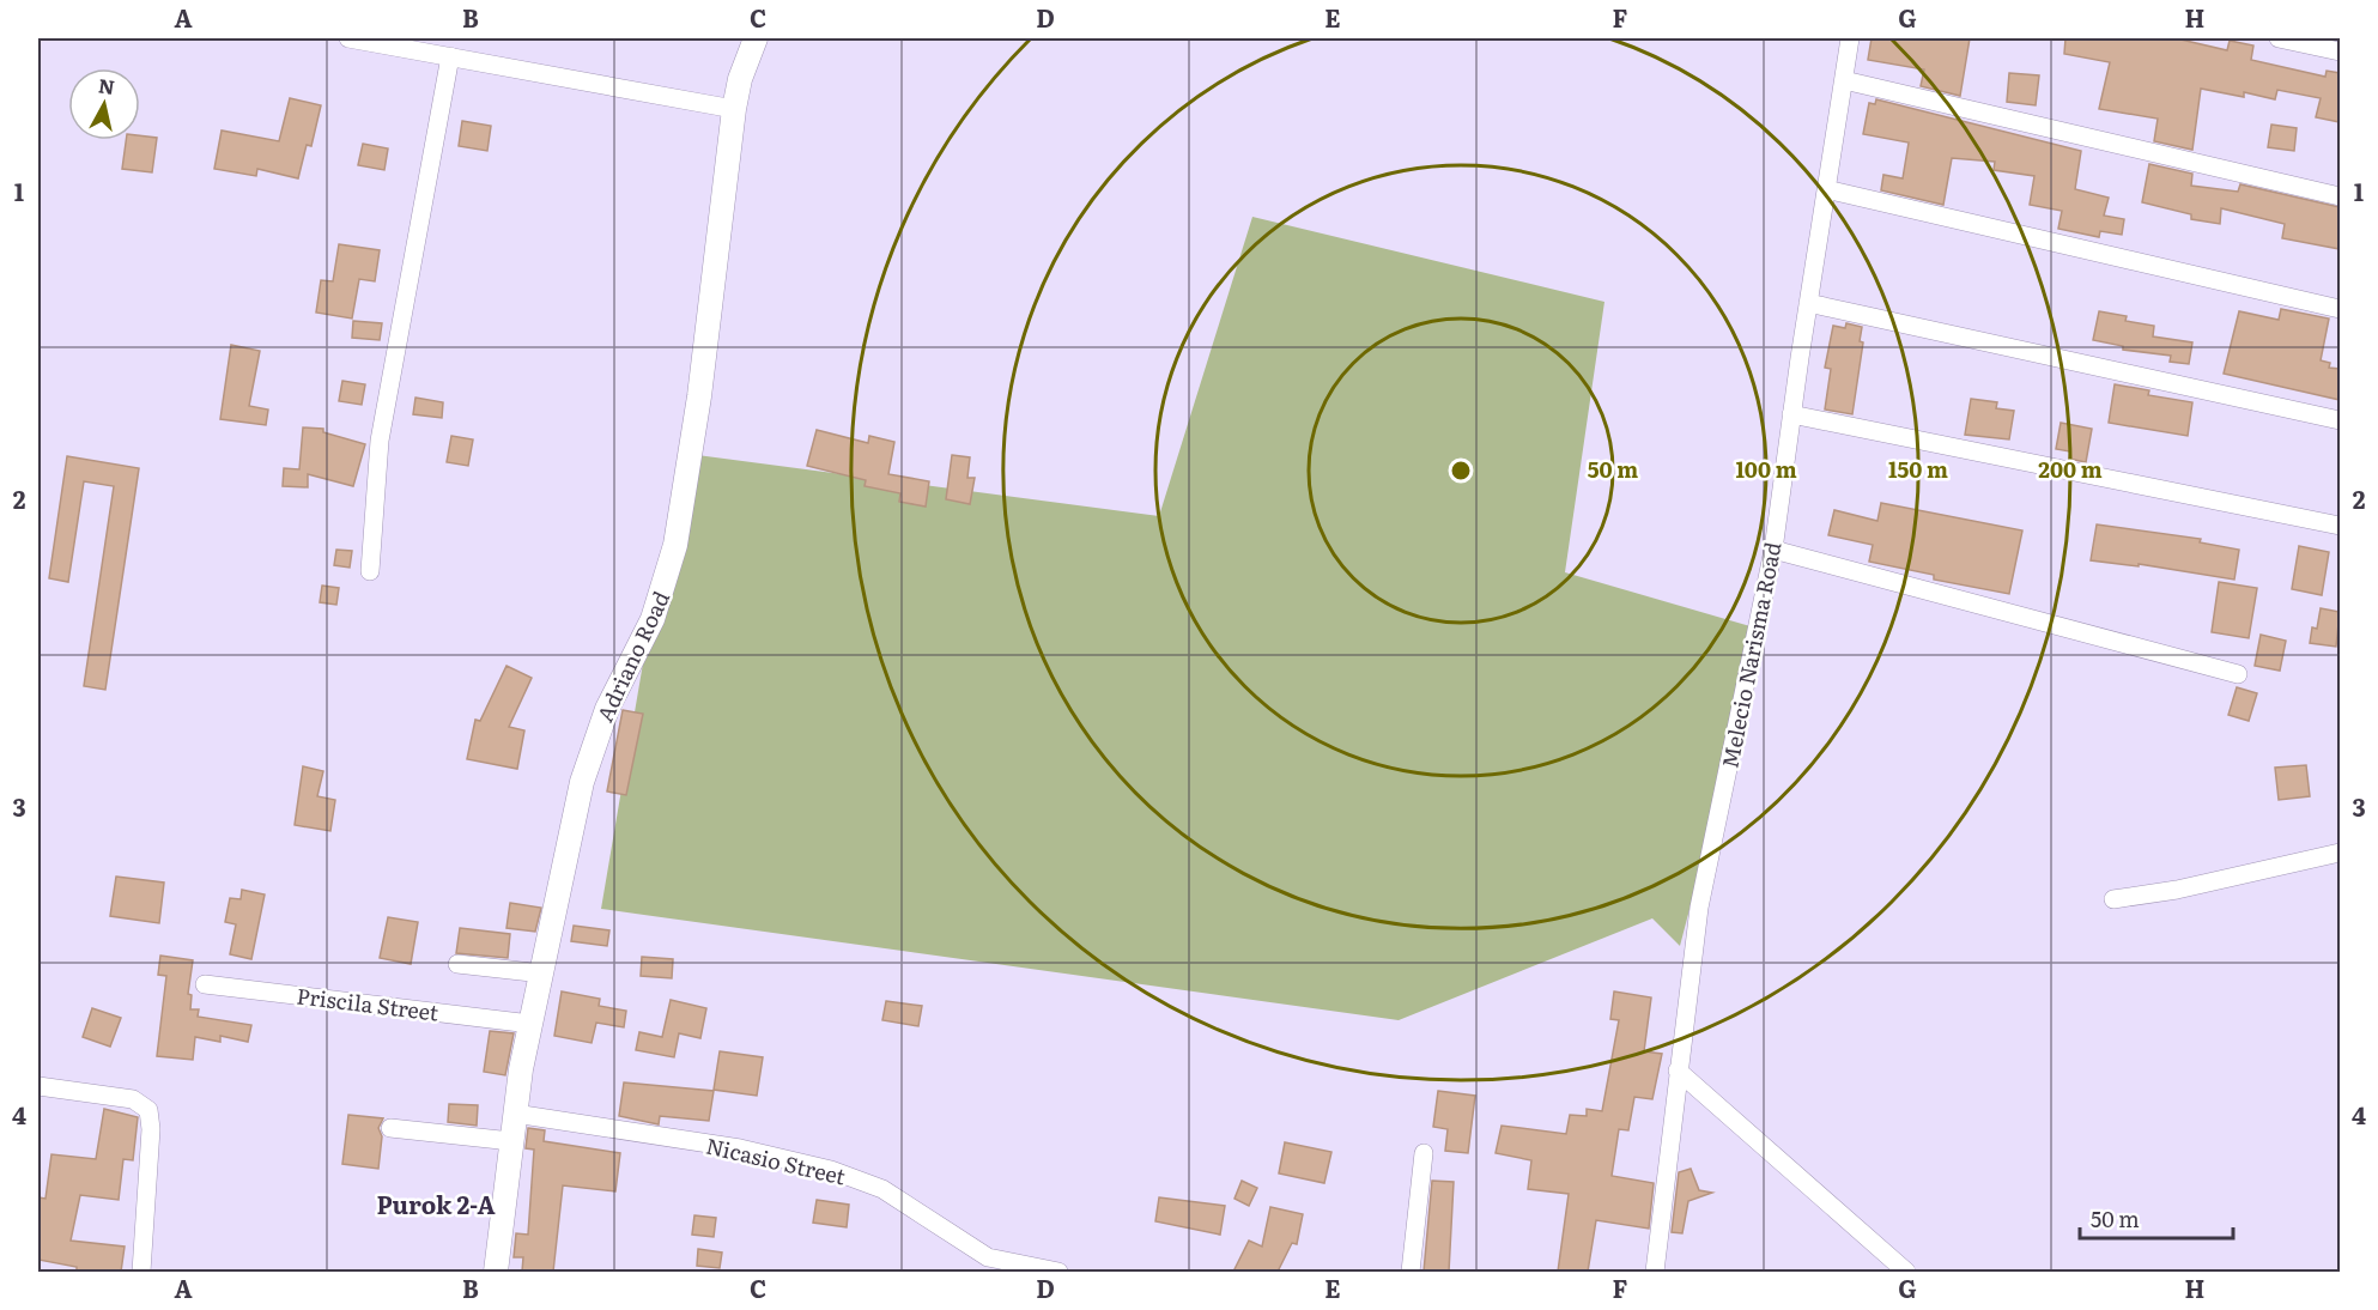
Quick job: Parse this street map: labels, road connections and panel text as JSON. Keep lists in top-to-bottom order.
{
  "streets": {
    "street": [
      "Melecio Narisma Road",
      "Adriano Road",
      "Priscila Street",
      "Nicasio Street"
    ]
  },
  "crossings": [
    ["Adriano Road", "Priscila Street"],
    ["Adriano Road", "Nicasio Street"]
  ],
  "districts": ["Purok 2-A"],
  "scale_bar": "50 m",
  "north": "top",
  "grid": {
    "columns": [
      "A",
      "B",
      "C",
      "D",
      "E",
      "F",
      "G",
      "H"
    ],
    "rows": [
      "1",
      "2",
      "3",
      "4"
    ]
  },
  "rings": [
    "50 m",
    "100 m",
    "150 m",
    "200 m"
  ]
}
